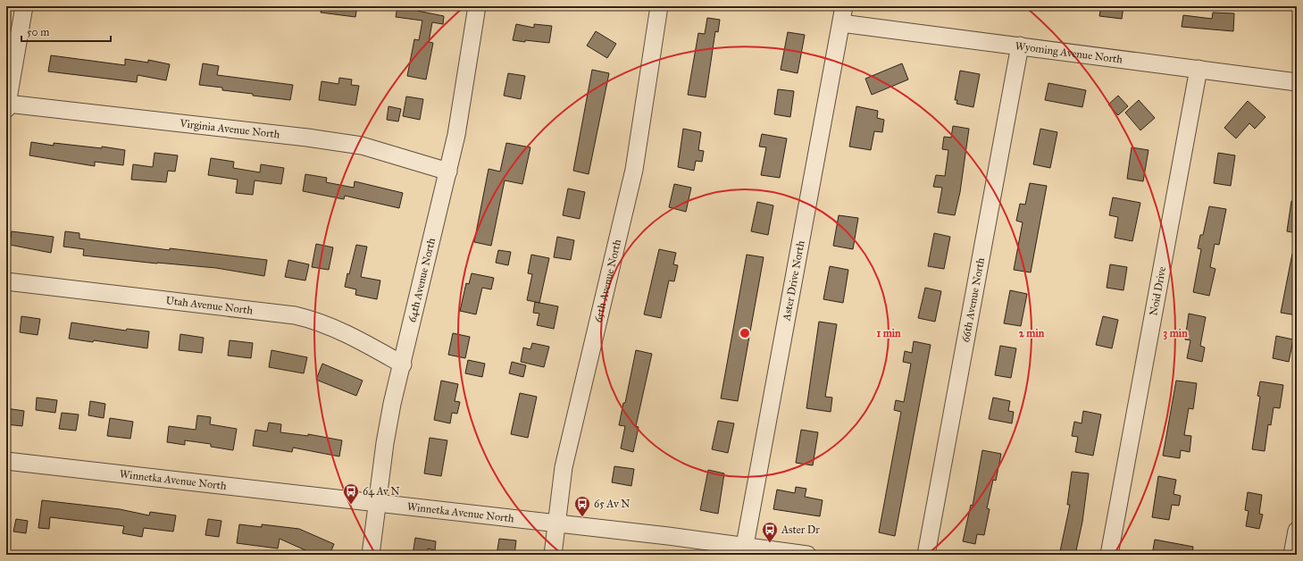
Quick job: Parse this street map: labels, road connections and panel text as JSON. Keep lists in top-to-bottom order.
{
  "streets": {
    "street": [
      "Wyoming Avenue North",
      "Virginia Avenue North",
      "64th Avenue North",
      "Aster Drive North",
      "65th Avenue North",
      "Noid Drive",
      "66th Avenue North",
      "Utah Avenue North",
      "Winnetka Avenue North"
    ]
  },
  "crossings": [
    ["Wyoming Avenue North", "Aster Drive North"],
    ["Wyoming Avenue North", "Noid Drive"],
    ["Wyoming Avenue North", "66th Avenue North"],
    ["Virginia Avenue North", "64th Avenue North"],
    ["64th Avenue North", "Utah Avenue North"],
    ["64th Avenue North", "Winnetka Avenue North"],
    ["Aster Drive North", "Winnetka Avenue North"],
    ["65th Avenue North", "Winnetka Avenue North"]
  ],
  "places": {
    "bus stop": ["64 Av N", "65 Av N", "Aster Dr"]
  },
  "scale_bar": "50 m",
  "rings": ["1 min", "2 min", "3 min"]
}
